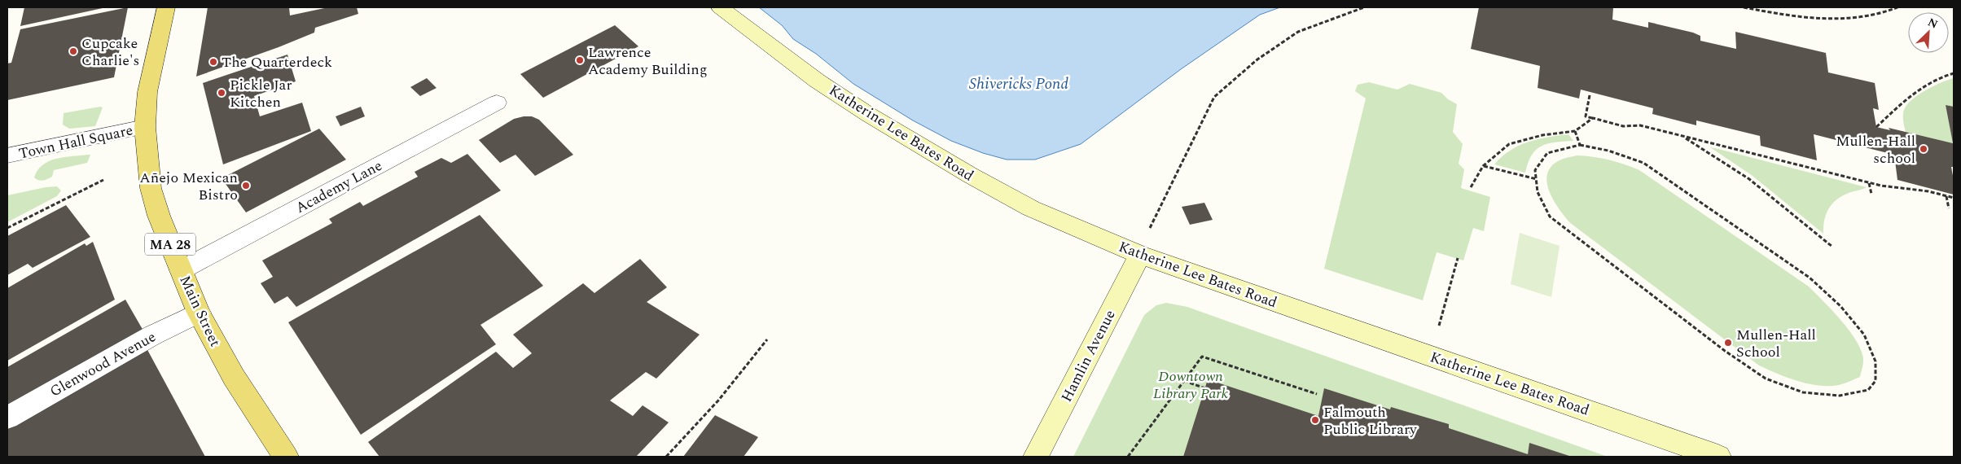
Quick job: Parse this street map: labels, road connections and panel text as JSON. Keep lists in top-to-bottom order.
{
  "streets": {
    "main road": ["MA 28", "Main Street"],
    "street": [
      "Katherine Lee Bates Road",
      "Town Hall Square",
      "Academy Lane",
      "Hamlin Avenue",
      "Glenwood Avenue"
    ]
  },
  "crossings": [
    ["Katherine Lee Bates Road", "Hamlin Avenue"],
    ["Town Hall Square", "Main Street"],
    ["Academy Lane", "Main Street"],
    ["Main Street", "Glenwood Avenue"]
  ],
  "water": ["Shivericks Pond"],
  "parks": ["Downtown Library Park"],
  "places": [
    "Cupcake Charlie's",
    "Lawrence Academy Building",
    "The Quarterdeck",
    "Pickle Jar Kitchen",
    "Mullen-Hall school",
    "Añejo Mexican Bistro",
    "Mullen-Hall School",
    "Falmouth Public Library"
  ],
  "north": "top right"
}
